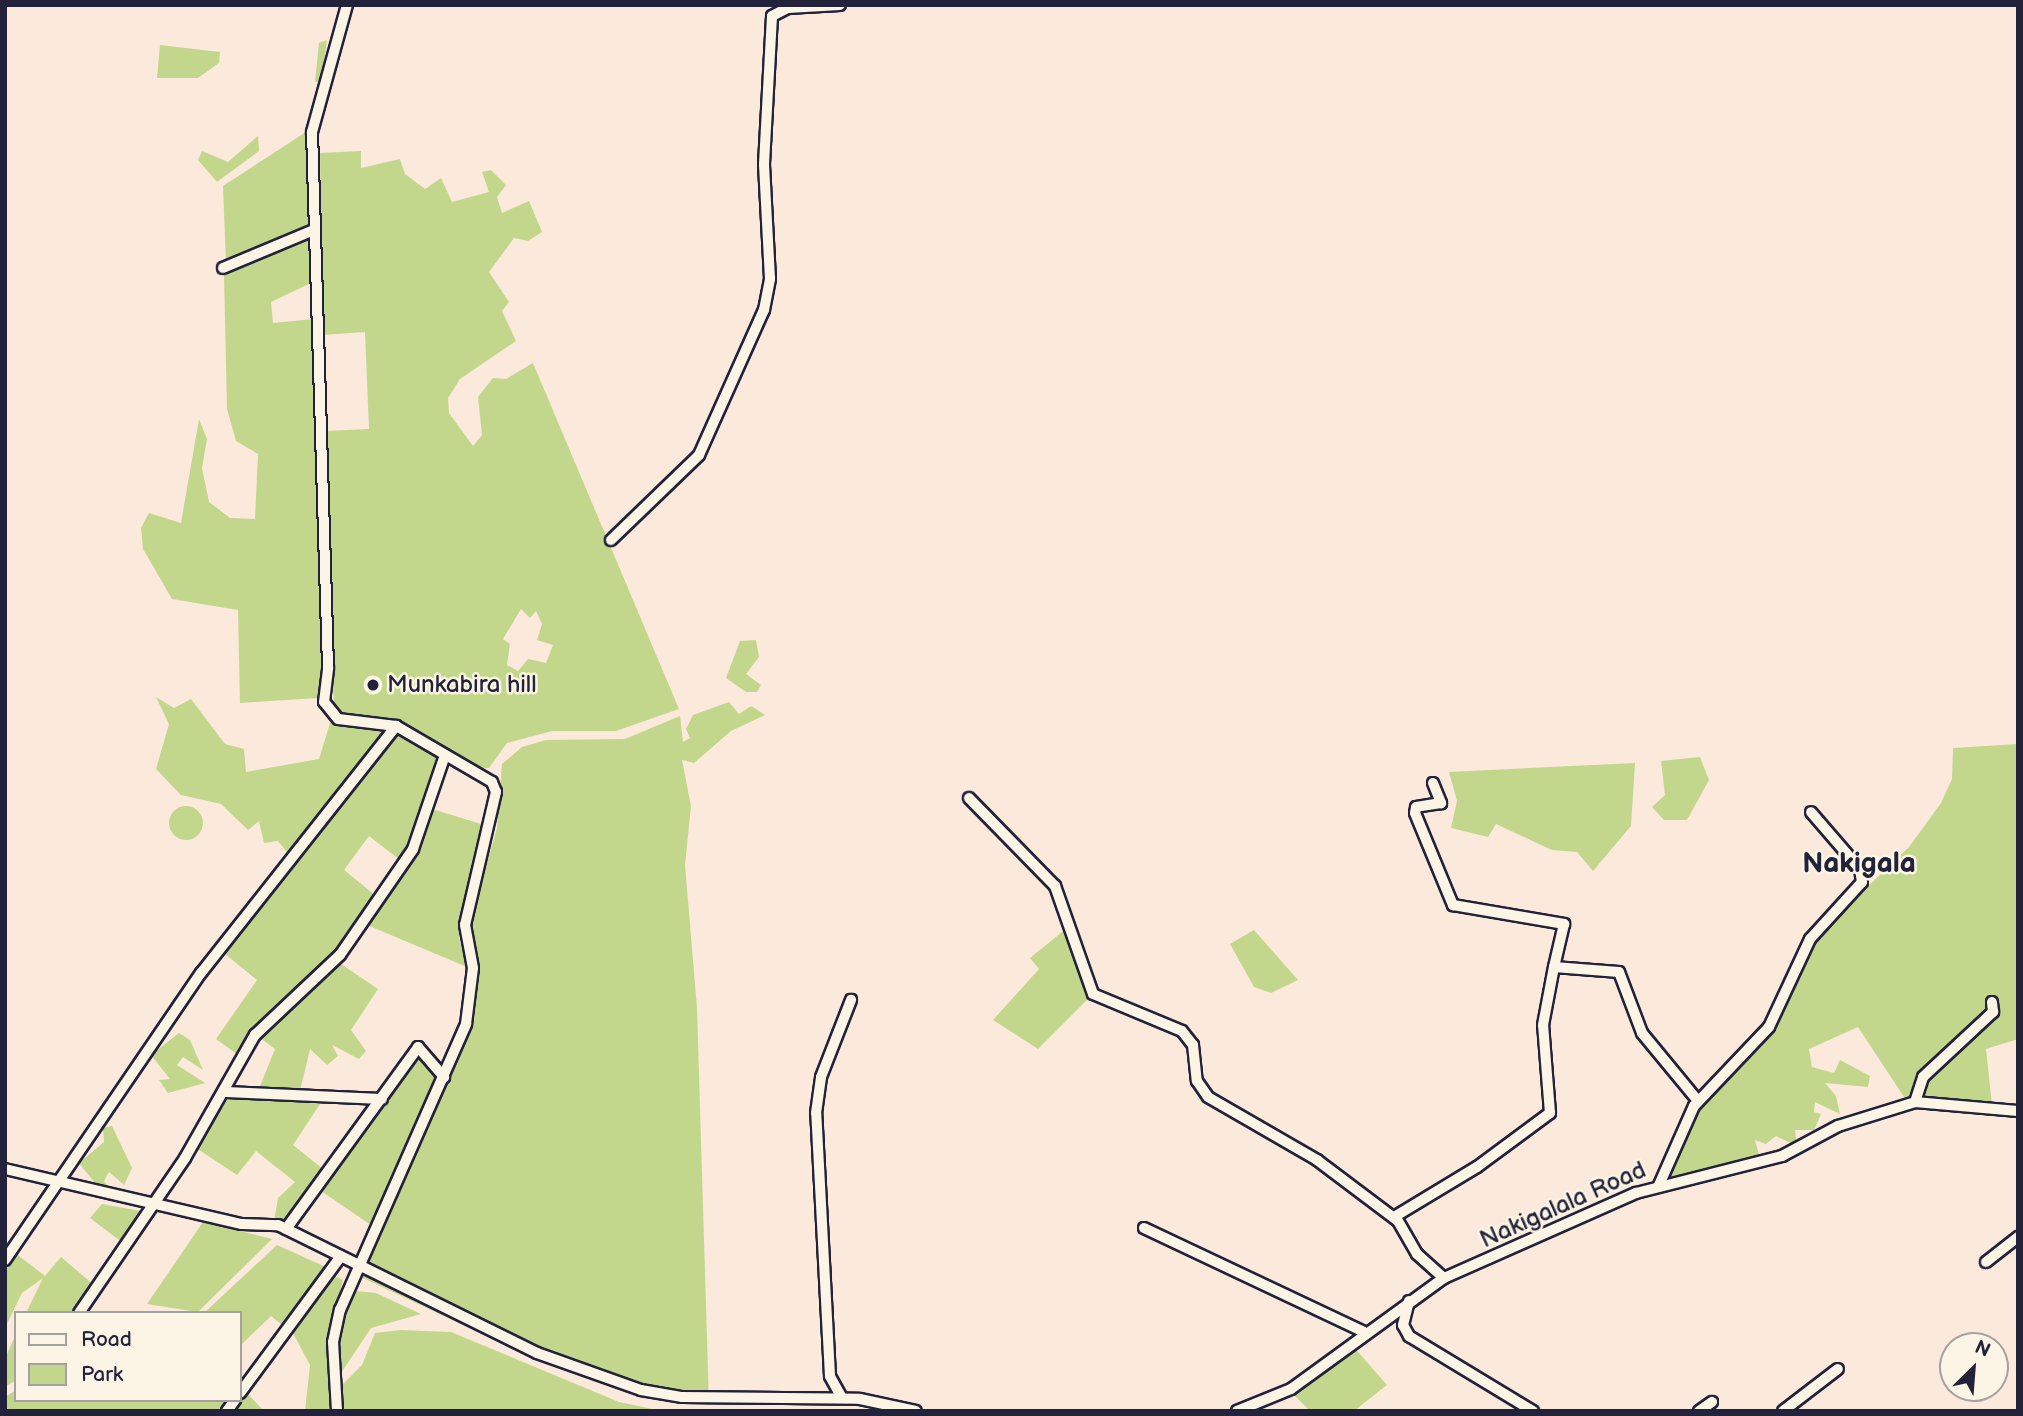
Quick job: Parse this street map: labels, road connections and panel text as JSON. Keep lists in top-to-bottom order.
{
  "streets": {
    "street": ["Nakigalala Road"]
  },
  "districts": ["Nakigala"],
  "places": ["Munkabira hill"],
  "legend": ["Road", "Park"],
  "north": "top right"
}
